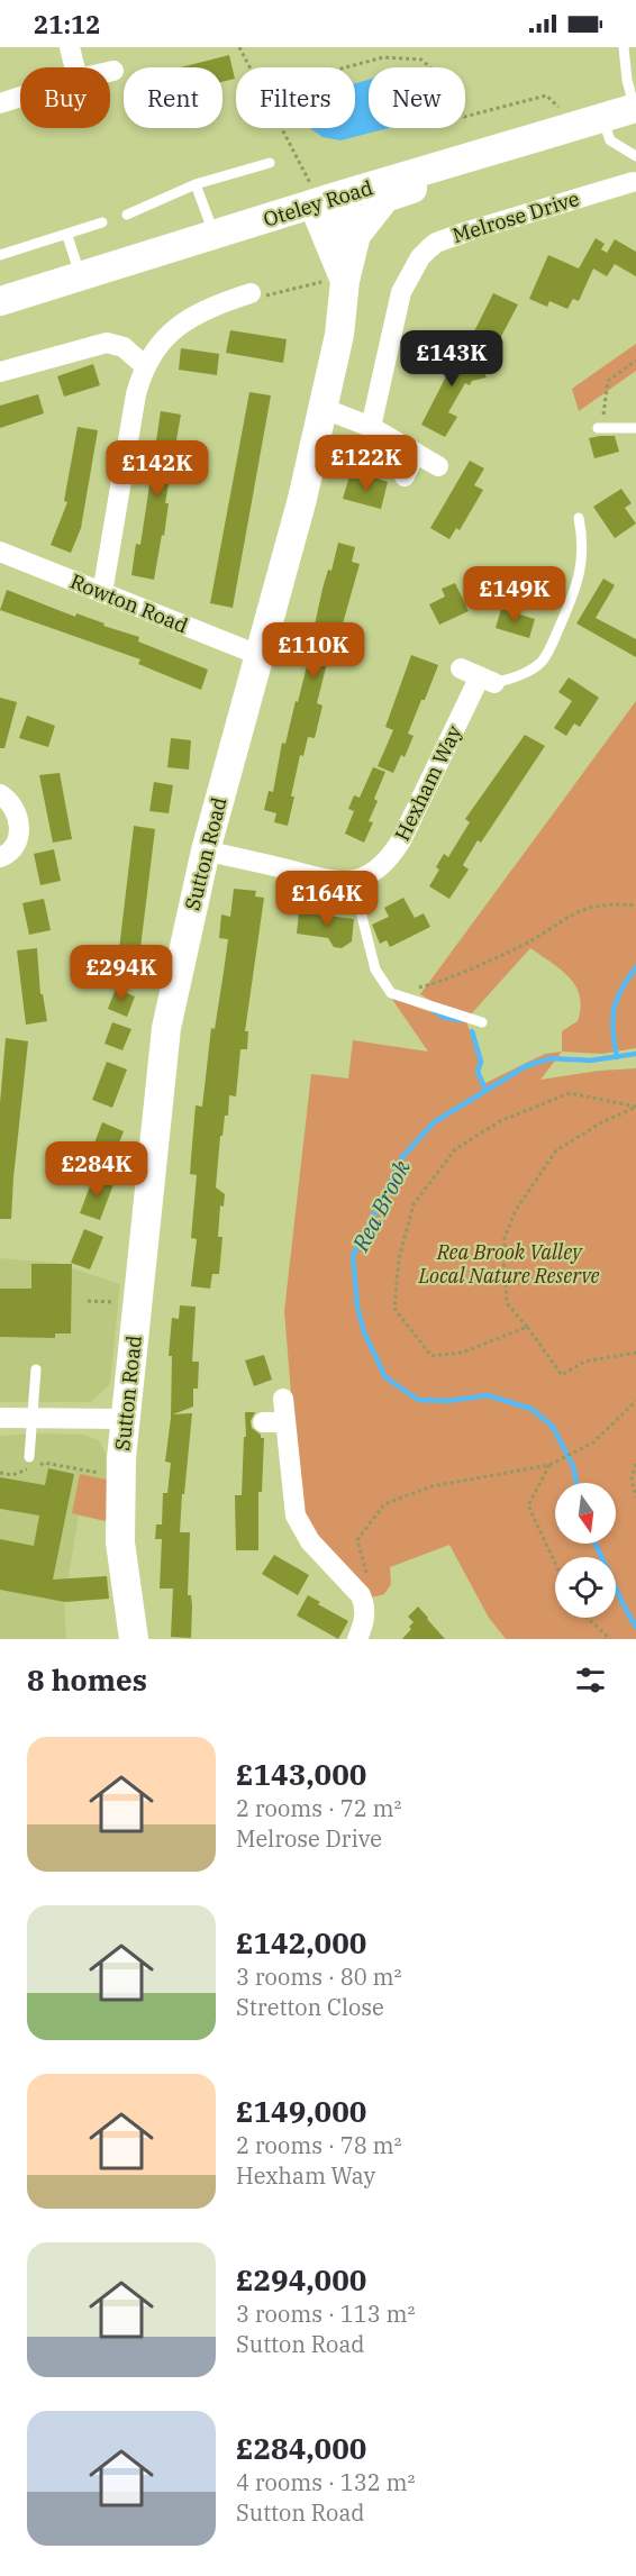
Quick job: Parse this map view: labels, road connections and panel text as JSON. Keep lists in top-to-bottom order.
{
  "streets": {
    "street": [
      "Oteley Road",
      "Melrose Drive",
      "Rowton Road",
      "Hexham Way",
      "Sutton Road"
    ]
  },
  "crossings": [
    ["Oteley Road", "Sutton Road"],
    ["Rowton Road", "Sutton Road"]
  ],
  "water": ["Rea Brook"],
  "parks": ["Rea Brook Valley Local Nature Reserve"],
  "north": "bottom",
  "page": {
    "status": "21:12",
    "chip": [
      "Buy",
      "Rent",
      "Filters",
      "New"
    ],
    "price": [
      "£143K",
      "£122K",
      "£142K",
      "£149K",
      "£110K",
      "£164K",
      "£294K",
      "£284K"
    ],
    "heading": "8 homes",
    "list": [
      {
        "name": "£143,000",
        "note": "2 rooms · 72 m² · Melrose Drive"
      },
      {
        "name": "£142,000",
        "note": "3 rooms · 80 m² · Stretton Close"
      },
      {
        "name": "£149,000",
        "note": "2 rooms · 78 m² · Hexham Way"
      },
      {
        "name": "£294,000",
        "note": "3 rooms · 113 m² · Sutton Road"
      },
      {
        "name": "£284,000",
        "note": "4 rooms · 132 m² · Sutton Road"
      }
    ]
  }
}
